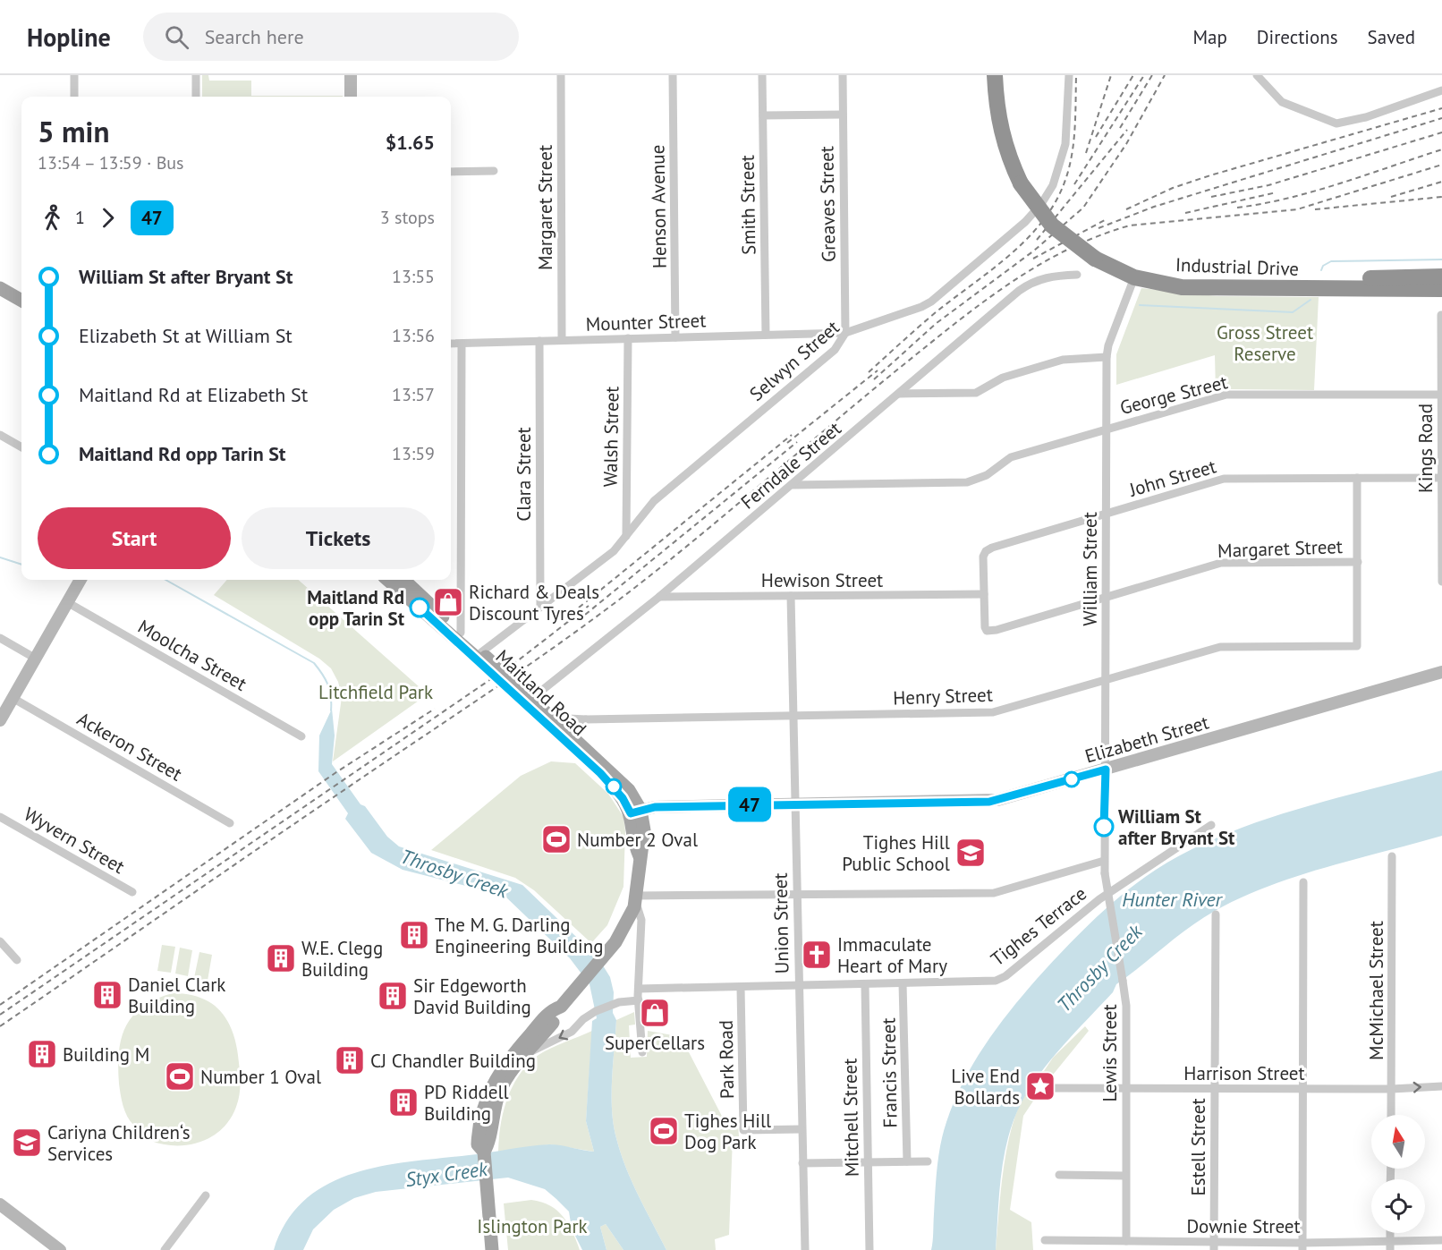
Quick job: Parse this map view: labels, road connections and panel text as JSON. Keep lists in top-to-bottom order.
{
  "streets": {
    "highway": ["Industrial Drive"],
    "main road": ["Maitland Road", "Elizabeth Street"],
    "street": [
      "Greaves Street",
      "Smith Street",
      "Henson Avenue",
      "Margaret Street",
      "Mounter Street",
      "Selwyn Street",
      "George Street",
      "Walsh Street",
      "Kings Road",
      "Ferndale Street",
      "Clara Street",
      "John Street",
      "William Street",
      "Hewison Street",
      "Moolcha Street",
      "Henry Street",
      "Ackeron Street",
      "Wyvern Street",
      "Union Street",
      "Tighes Terrace",
      "McMichael Street",
      "Lewis Street",
      "Park Road",
      "Francis Street",
      "Harrison Street",
      "Mitchell Street",
      "Estell Street",
      "Downie Street"
    ]
  },
  "crossings": [
    ["Greaves Street", "Mounter Street"],
    ["Greaves Street", "Selwyn Street"],
    ["Smith Street", "Mounter Street"],
    ["Henson Avenue", "Mounter Street"],
    ["Margaret Street", "Mounter Street"],
    ["Margaret Street", "John Street"],
    ["Margaret Street", "William Street"],
    ["Margaret Street", "Hewison Street"],
    ["Margaret Street", "Henry Street"],
    ["Industrial Drive", "William Street"],
    ["Mounter Street", "Selwyn Street"],
    ["Mounter Street", "Walsh Street"],
    ["Mounter Street", "Clara Street"],
    ["Selwyn Street", "Walsh Street"],
    ["Selwyn Street", "Clara Street"],
    ["Selwyn Street", "Maitland Road"],
    ["George Street", "Kings Road"],
    ["George Street", "Ferndale Street"],
    ["George Street", "William Street"],
    ["Kings Road", "John Street"],
    ["Ferndale Street", "Hewison Street"],
    ["Ferndale Street", "Maitland Road"],
    ["John Street", "William Street"],
    ["John Street", "Hewison Street"],
    ["William Street", "Henry Street"],
    ["William Street", "Elizabeth Street"],
    ["William Street", "Lewis Street"],
    ["Hewison Street", "Union Street"],
    ["Maitland Road", "Henry Street"],
    ["Maitland Road", "Elizabeth Street"],
    ["Henry Street", "Union Street"],
    ["Elizabeth Street", "Union Street"],
    ["Union Street", "Tighes Terrace"],
    ["Union Street", "Park Road"],
    ["Tighes Terrace", "Park Road"],
    ["Tighes Terrace", "Francis Street"],
    ["Tighes Terrace", "Mitchell Street"],
    ["McMichael Street", "Harrison Street"],
    ["Lewis Street", "Harrison Street"],
    ["Lewis Street", "Downie Street"],
    ["Harrison Street", "Estell Street"],
    ["Estell Street", "Downie Street"]
  ],
  "water": ["Throsby Creek", "Hunter River", "Styx Creek"],
  "parks": ["Gross Street Reserve", "Litchfield Park", "Islington Park"],
  "places": {
    "shop": ["Richard & Deals Discount Tyres", "SuperCellars"],
    "other": ["Maitland Rd opp Tarin St", "William St after Bryant St"],
    "sports": ["Number 2 Oval", "Number 1 Oval", "Tighes Hill Dog Park"],
    "school or university": ["Tighes Hill Public School", "Cariyna Children‘s Services"],
    "building": [
      "The M. G. Darling Engineering Building",
      "W.E. Clegg Building",
      "Daniel Clark Building",
      "Sir Edgeworth David Building",
      "Building M",
      "CJ Chandler Building",
      "PD Riddell Building"
    ],
    "church": ["Immaculate Heart of Mary"],
    "place": ["Live End Bollards"]
  },
  "lines": ["bus line 47"],
  "north": "top",
  "page": {
    "header": "Hopline",
    "search": "Search here",
    "nav": ["Map", "Directions", "Saved"],
    "on_map": "47",
    "heading": ["5 min", "13:54 – 13:59 · Bus", "$1.65"],
    "legs": ["1", "47", "3 stops"],
    "list": [
      {
        "name": "William St after Bryant St",
        "value": "13:55"
      },
      {
        "name": "Elizabeth St at William St",
        "value": "13:56"
      },
      {
        "name": "Maitland Rd at Elizabeth St",
        "value": "13:57"
      },
      {
        "name": "Maitland Rd opp Tarin St",
        "value": "13:59"
      }
    ],
    "buttons": ["Start", "Tickets"]
  }
}
